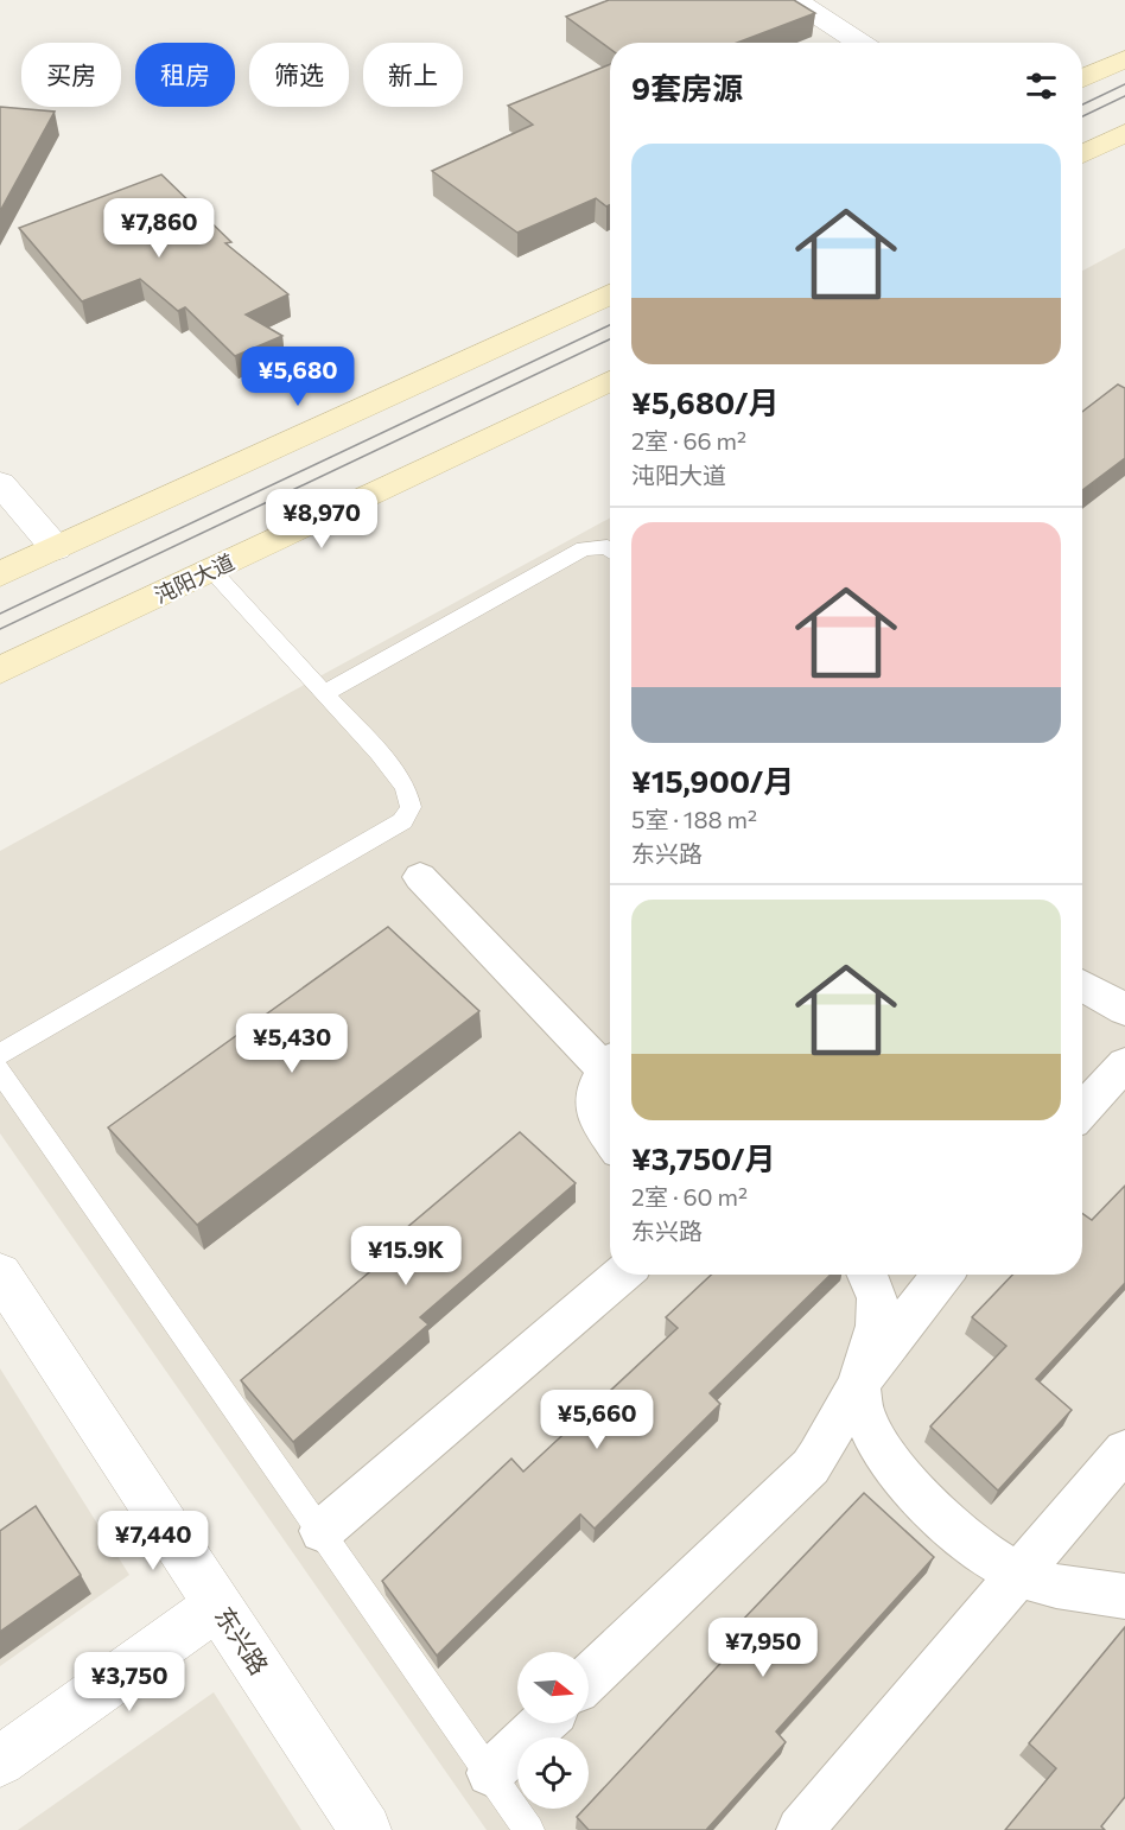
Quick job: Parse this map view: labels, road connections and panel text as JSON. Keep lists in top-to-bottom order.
{
  "streets": {
    "main road": ["沌阳大道"],
    "street": ["东兴路"]
  },
  "north": "right",
  "page": {
    "chip": [
      "买房",
      "租房",
      "筛选",
      "新上"
    ],
    "heading": "9套房源",
    "list": [
      {
        "name": "¥5,680/月",
        "note": "2室 · 66 m² · 沌阳大道"
      },
      {
        "name": "¥15,900/月",
        "note": "5室 · 188 m² · 东兴路"
      },
      {
        "name": "¥3,750/月",
        "note": "2室 · 60 m² · 东兴路"
      }
    ],
    "price": [
      "¥7,860",
      "¥5,680",
      "¥8,970",
      "¥5,430",
      "¥15.9K",
      "¥5,660",
      "¥7,440",
      "¥7,950",
      "¥3,750"
    ]
  }
}
